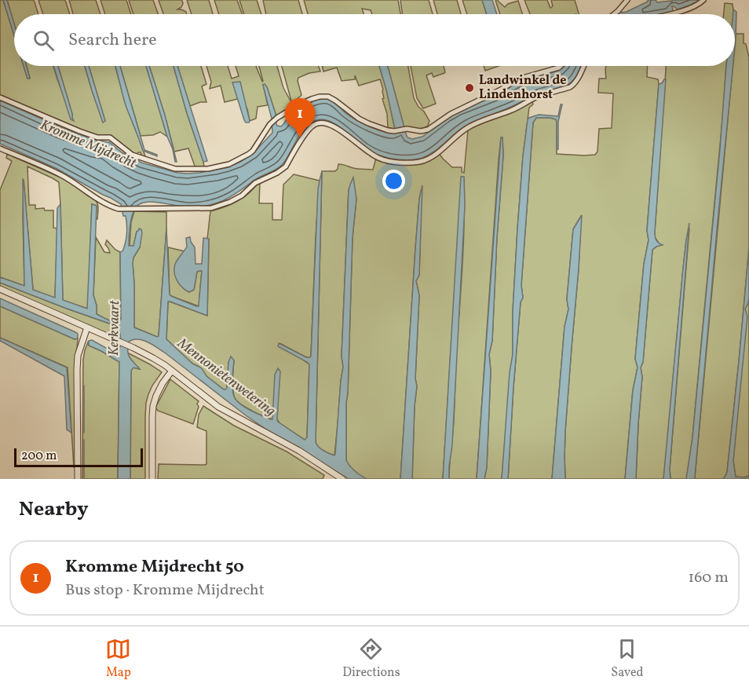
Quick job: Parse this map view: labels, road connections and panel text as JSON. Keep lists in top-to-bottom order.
{
  "water": ["Kromme Mijdrecht", "Kerkvaart", "Mennonietenwetering"],
  "places": ["Landwinkel de Lindenhorst"],
  "scale_bar": "200 m",
  "page": {
    "search": "Search here",
    "pins": "1",
    "scale": "200 m",
    "heading": "Nearby",
    "list": [
      {
        "mark": "1",
        "name": "Kromme Mijdrecht 50",
        "note": "Bus stop · Kromme Mijdrecht",
        "value": "160 m"
      }
    ],
    "nav": ["Map", "Directions", "Saved"]
  }
}
